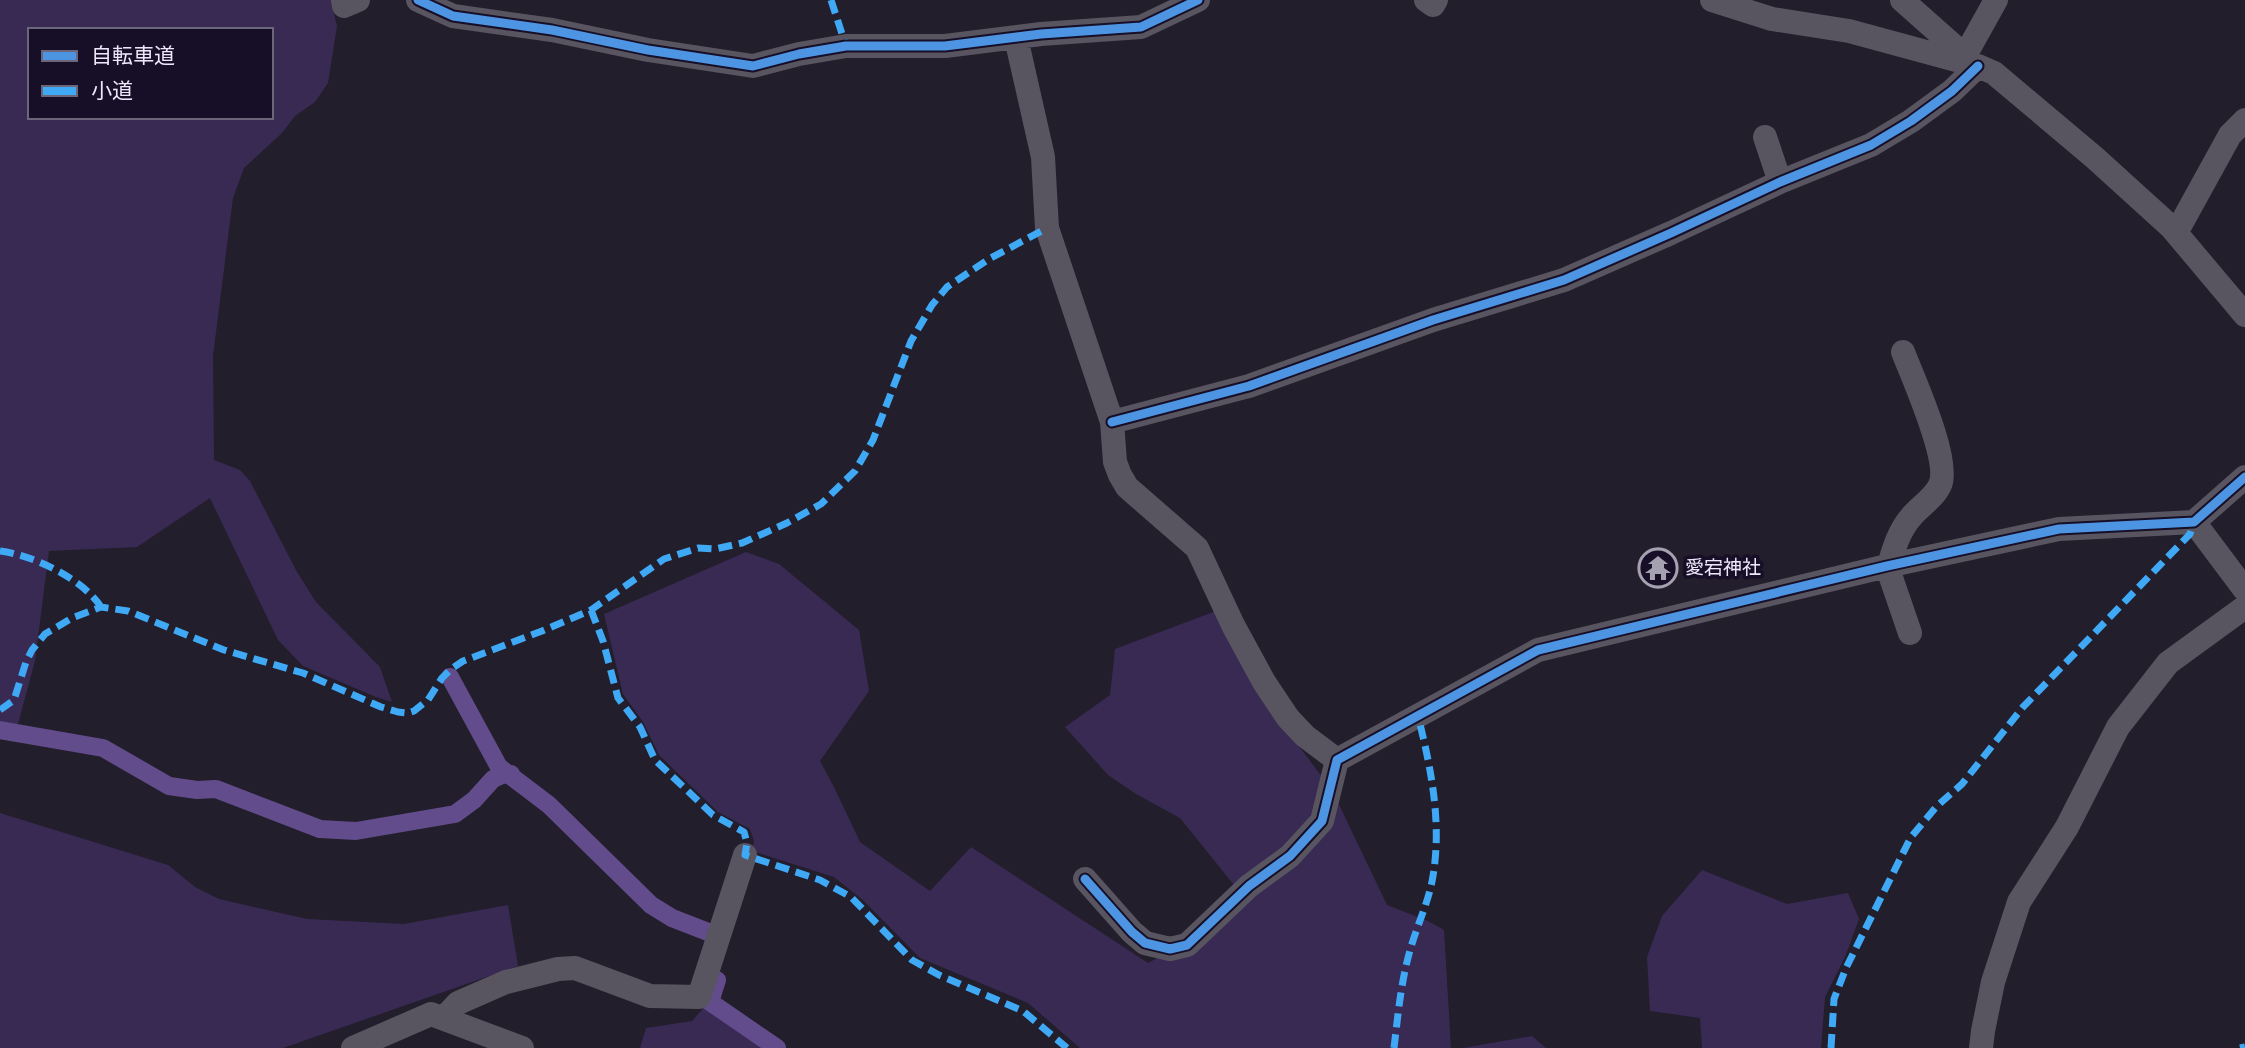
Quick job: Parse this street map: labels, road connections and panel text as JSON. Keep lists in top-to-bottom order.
{
  "places": {
    "temple": ["愛宕神社"]
  },
  "legend": ["自転車道", "小道"]
}
